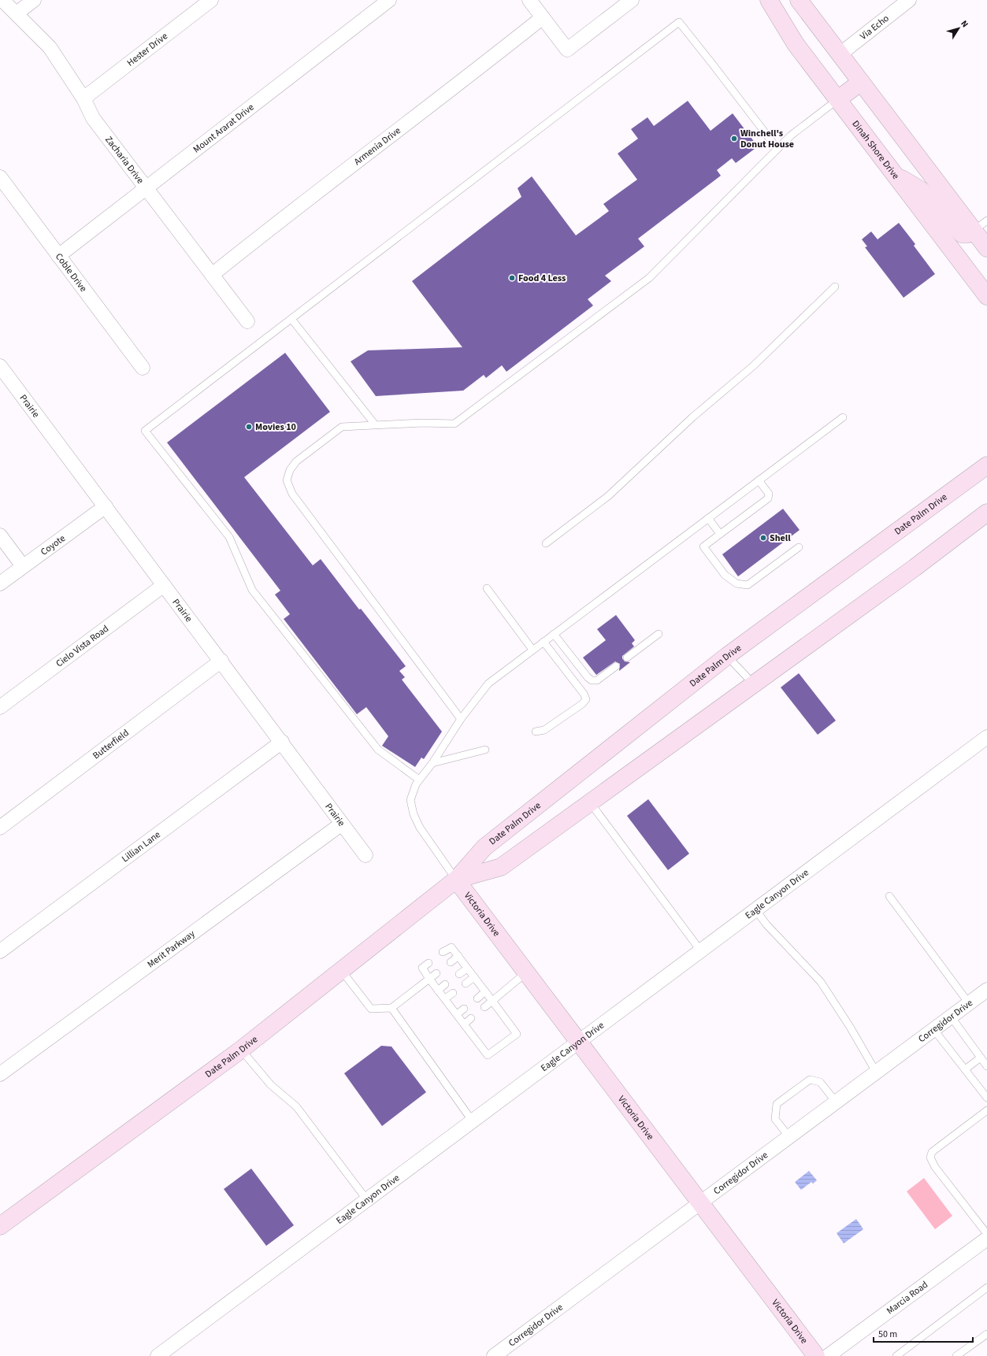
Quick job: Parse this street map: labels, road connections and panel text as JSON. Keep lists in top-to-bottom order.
{
  "streets": {
    "main road": ["Dinah Shore Drive", "Date Palm Drive", "Victoria Drive"],
    "street": [
      "Via Echo",
      "Hester Drive",
      "Mount Ararat Drive",
      "Armenia Drive",
      "Zacharia Drive",
      "Coble Drive",
      "Prairie",
      "Coyote",
      "Cielo Vista Road",
      "Butterfield",
      "Lillian Lane",
      "Eagle Canyon Drive",
      "Merit Parkway",
      "Corregidor Drive",
      "Marcia Road"
    ]
  },
  "crossings": [
    ["Hester Drive", "Zacharia Drive"],
    ["Mount Ararat Drive", "Zacharia Drive"],
    ["Mount Ararat Drive", "Coble Drive"],
    ["Armenia Drive", "Zacharia Drive"],
    ["Prairie", "Coyote"],
    ["Prairie", "Cielo Vista Road"],
    ["Prairie", "Butterfield"],
    ["Prairie", "Lillian Lane"],
    ["Prairie", "Merit Parkway"],
    ["Date Palm Drive", "Victoria Drive"],
    ["Eagle Canyon Drive", "Victoria Drive"],
    ["Victoria Drive", "Corregidor Drive"]
  ],
  "places": [
    "Winchell's Donut House",
    "Food 4 Less",
    "Movies 10",
    "Shell"
  ],
  "scale_bar": "50 m",
  "north": "top right"
}
